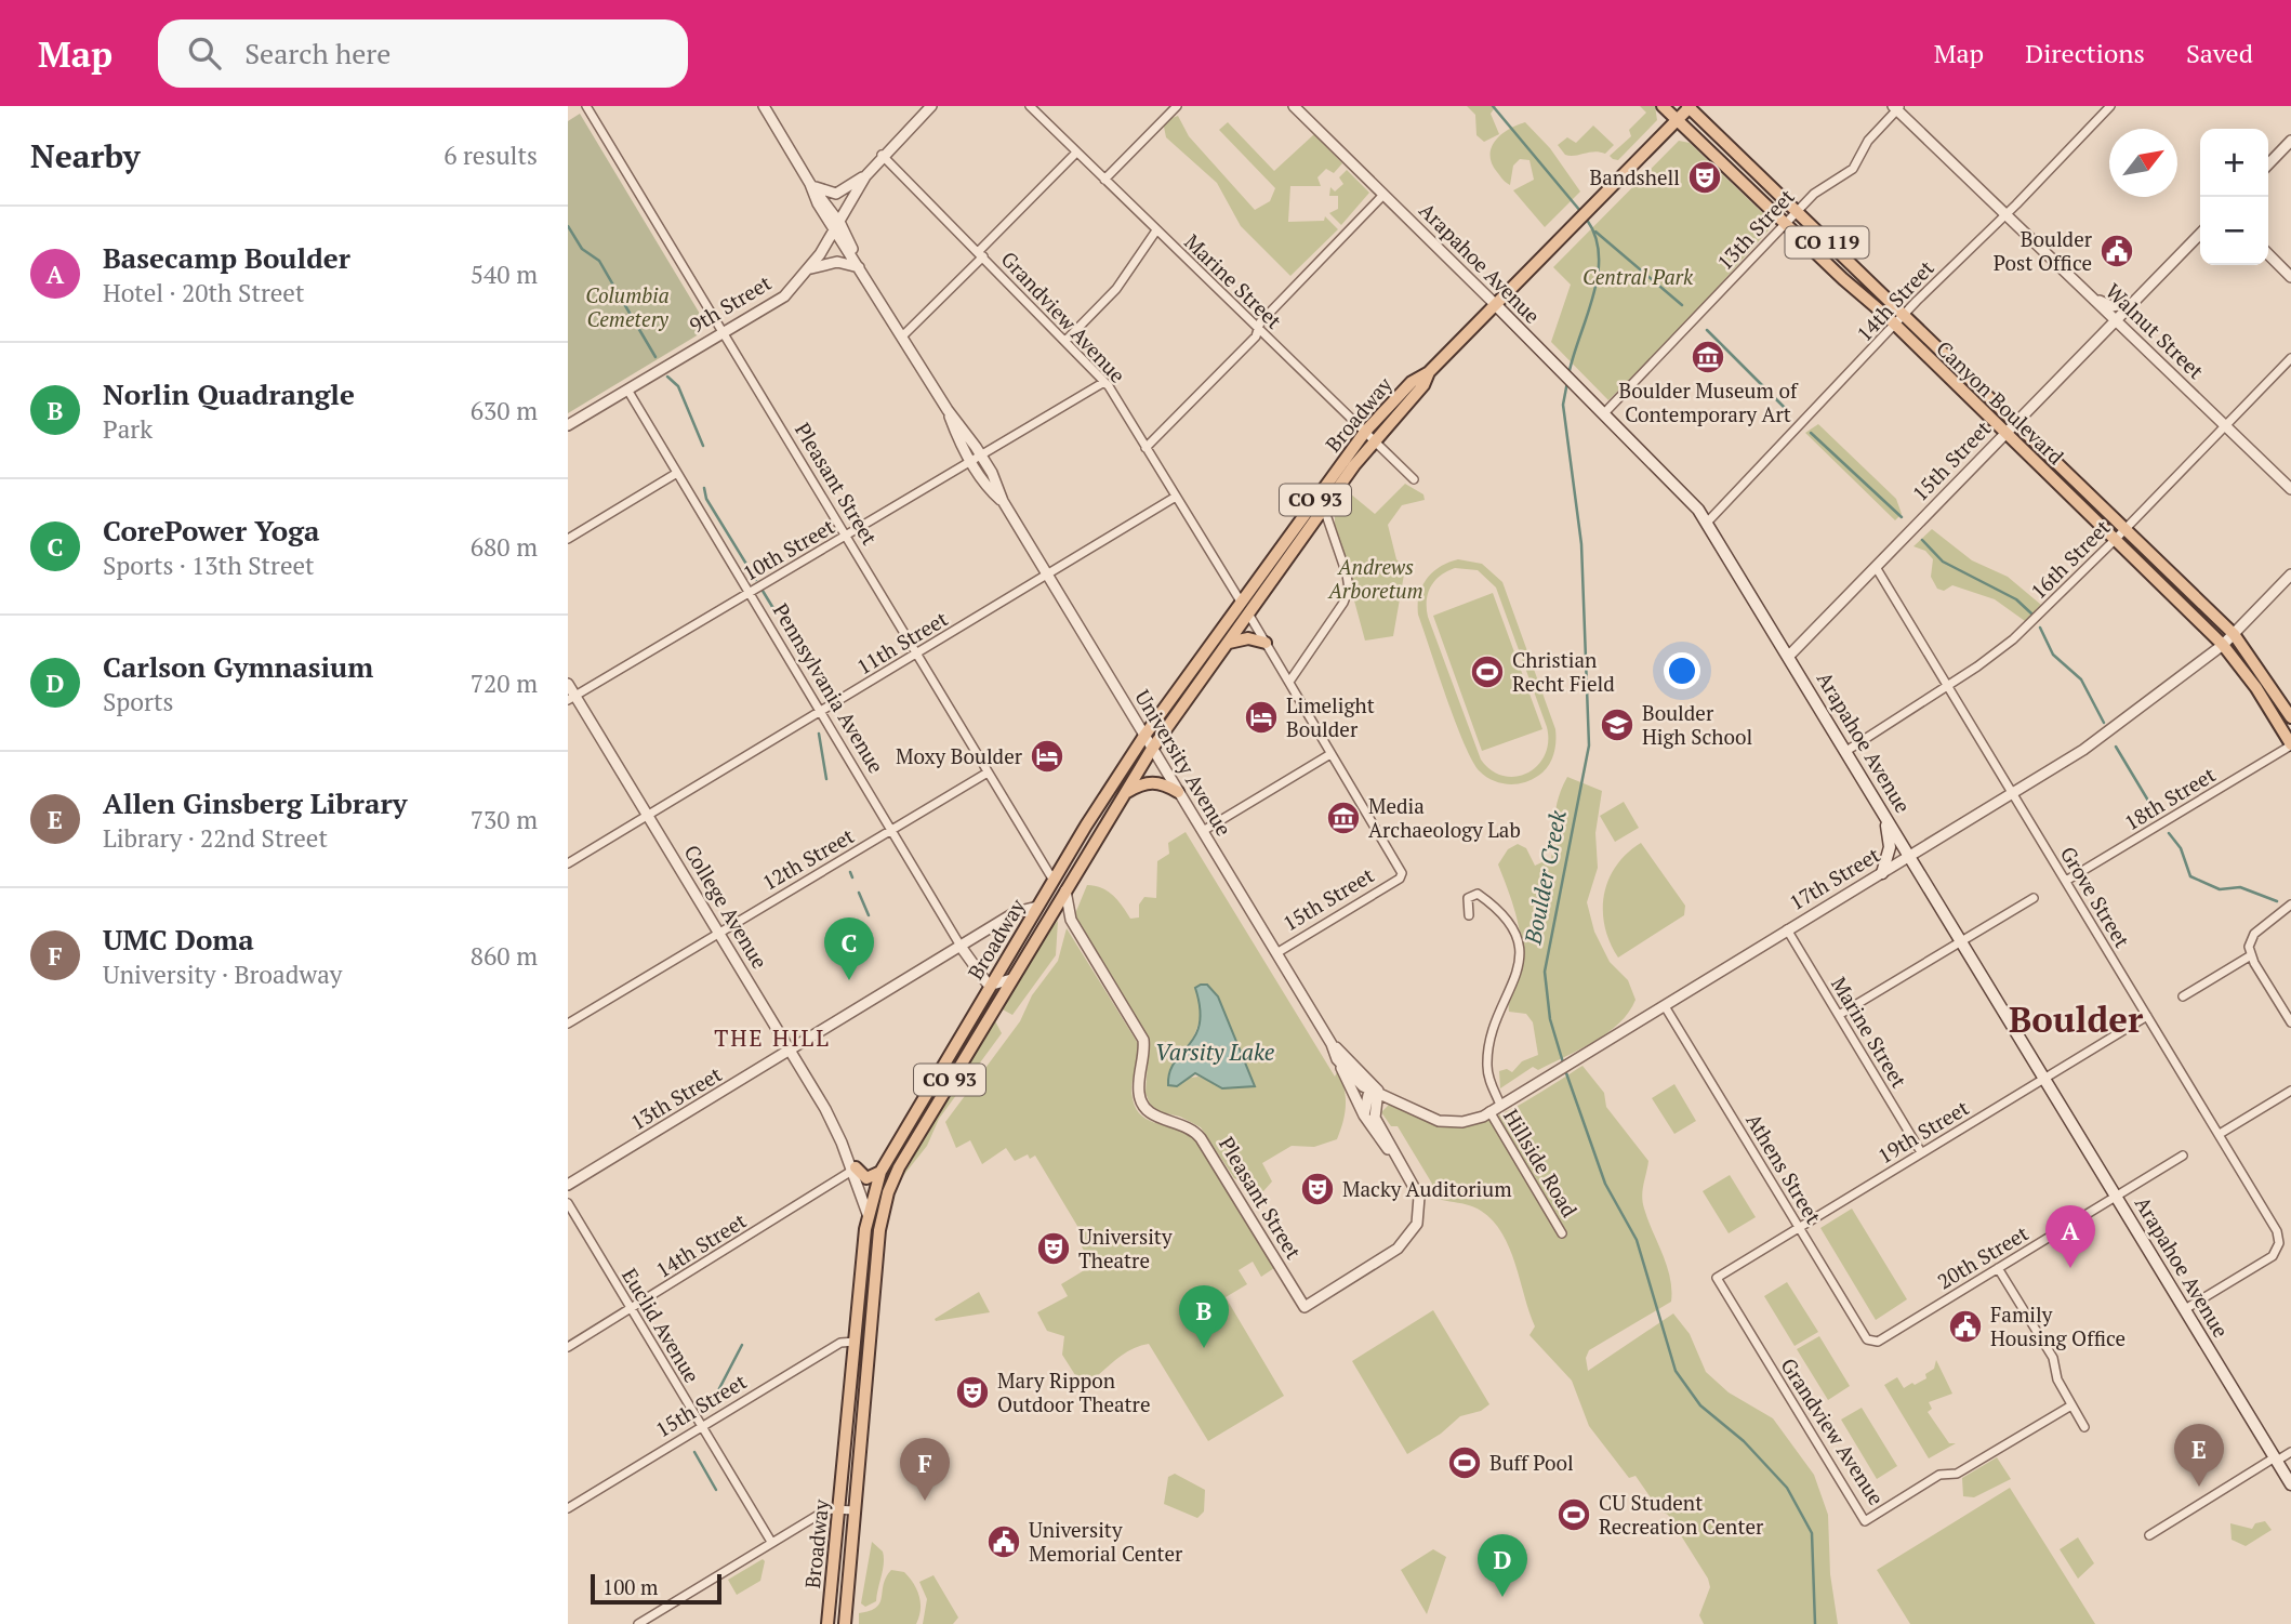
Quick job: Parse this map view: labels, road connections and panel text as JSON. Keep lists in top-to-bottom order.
{
  "streets": {
    "main road": [
      "CO 119",
      "Arapahoe Avenue",
      "Canyon Boulevard",
      "Broadway",
      "CO 93"
    ],
    "street": [
      "13th Street",
      "Marine Street",
      "14th Street",
      "9th Street",
      "Grandview Avenue",
      "Walnut Street",
      "15th Street",
      "Pleasant Street",
      "10th Street",
      "16th Street",
      "11th Street",
      "Pennsylvania Avenue",
      "University Avenue",
      "18th Street",
      "12th Street",
      "17th Street",
      "Grove Street",
      "College Avenue",
      "19th Street",
      "Hillside Road",
      "Athens Street",
      "20th Street",
      "Euclid Avenue"
    ]
  },
  "crossings": [
    ["13th Street", "Arapahoe Avenue"],
    ["13th Street", "Walnut Street"],
    ["13th Street", "Canyon Boulevard"],
    ["13th Street", "Broadway"],
    ["13th Street", "Pennsylvania Avenue"],
    ["13th Street", "College Avenue"],
    ["Arapahoe Avenue", "14th Street"],
    ["Arapahoe Avenue", "Broadway"],
    ["Arapahoe Avenue", "15th Street"],
    ["Arapahoe Avenue", "16th Street"],
    ["Arapahoe Avenue", "17th Street"],
    ["Arapahoe Avenue", "Grove Street"],
    ["Arapahoe Avenue", "19th Street"],
    ["Arapahoe Avenue", "20th Street"],
    ["Marine Street", "Broadway"],
    ["Marine Street", "17th Street"],
    ["Marine Street", "19th Street"],
    ["14th Street", "Walnut Street"],
    ["14th Street", "Canyon Boulevard"],
    ["14th Street", "College Avenue"],
    ["14th Street", "Euclid Avenue"],
    ["9th Street", "Grandview Avenue"],
    ["9th Street", "Pleasant Street"],
    ["9th Street", "Pennsylvania Avenue"],
    ["9th Street", "University Avenue"],
    ["Grandview Avenue", "Broadway"],
    ["Grandview Avenue", "10th Street"],
    ["Grandview Avenue", "11th Street"],
    ["Grandview Avenue", "19th Street"],
    ["Walnut Street", "15th Street"],
    ["Walnut Street", "16th Street"],
    ["Canyon Boulevard", "Broadway"],
    ["Canyon Boulevard", "15th Street"],
    ["Canyon Boulevard", "16th Street"],
    ["Canyon Boulevard", "18th Street"],
    ["Canyon Boulevard", "17th Street"],
    ["Broadway", "15th Street"],
    ["Broadway", "Pleasant Street"],
    ["Broadway", "Pennsylvania Avenue"],
    ["Broadway", "University Avenue"],
    ["Broadway", "College Avenue"],
    ["15th Street", "University Avenue"],
    ["15th Street", "Grove Street"],
    ["15th Street", "Euclid Avenue"],
    ["Pleasant Street", "10th Street"],
    ["Pleasant Street", "11th Street"],
    ["Pleasant Street", "12th Street"],
    ["10th Street", "Pennsylvania Avenue"],
    ["10th Street", "University Avenue"],
    ["10th Street", "College Avenue"],
    ["16th Street", "Grove Street"],
    ["11th Street", "Pennsylvania Avenue"],
    ["11th Street", "University Avenue"],
    ["11th Street", "College Avenue"],
    ["Pennsylvania Avenue", "12th Street"],
    ["University Avenue", "17th Street"],
    ["18th Street", "Grove Street"],
    ["12th Street", "College Avenue"],
    ["17th Street", "Grove Street"],
    ["17th Street", "Hillside Road"],
    ["17th Street", "Athens Street"],
    ["Grove Street", "19th Street"],
    ["19th Street", "Athens Street"],
    ["Athens Street", "20th Street"]
  ],
  "districts": ["Boulder", "THE HILL"],
  "water": ["Boulder Creek", "Varsity Lake"],
  "parks": ["Central Park", "Columbia Cemetery", "Andrews Arboretum"],
  "places": {
    "theatre": [
      "Bandshell",
      "Macky Auditorium",
      "University Theatre",
      "Mary Rippon Outdoor Theatre"
    ],
    "public building": ["Boulder Post Office", "Family Housing Office", "University Memorial Center"],
    "museum": ["Boulder Museum of Contemporary Art", "Media Archaeology Lab"],
    "sports": ["Christian Recht Field", "Buff Pool", "CU Student Recreation Center"],
    "hotel": ["Limelight Boulder", "Moxy Boulder"],
    "school or university": ["Boulder High School"]
  },
  "scale_bar": "100 m",
  "north": "top right",
  "page": {
    "header": "Map",
    "search": "Search here",
    "nav": ["Map", "Directions", "Saved"],
    "heading": ["Nearby", "6 results"],
    "map_buttons": ["+", "−"],
    "list": [
      {
        "mark": "A",
        "name": "Basecamp Boulder",
        "note": "Hotel · 20th Street",
        "value": "540 m"
      },
      {
        "mark": "B",
        "name": "Norlin Quadrangle",
        "note": "Park",
        "value": "630 m"
      },
      {
        "mark": "C",
        "name": "CorePower Yoga",
        "note": "Sports · 13th Street",
        "value": "680 m"
      },
      {
        "mark": "D",
        "name": "Carlson Gymnasium",
        "note": "Sports",
        "value": "720 m"
      },
      {
        "mark": "E",
        "name": "Allen Ginsberg Library",
        "note": "Library · 22nd Street",
        "value": "730 m"
      },
      {
        "mark": "F",
        "name": "UMC Doma",
        "note": "University · Broadway",
        "value": "860 m"
      }
    ],
    "pins": [
      "C",
      "A",
      "B",
      "E",
      "F",
      "D"
    ],
    "scale": "100 m"
  }
}
